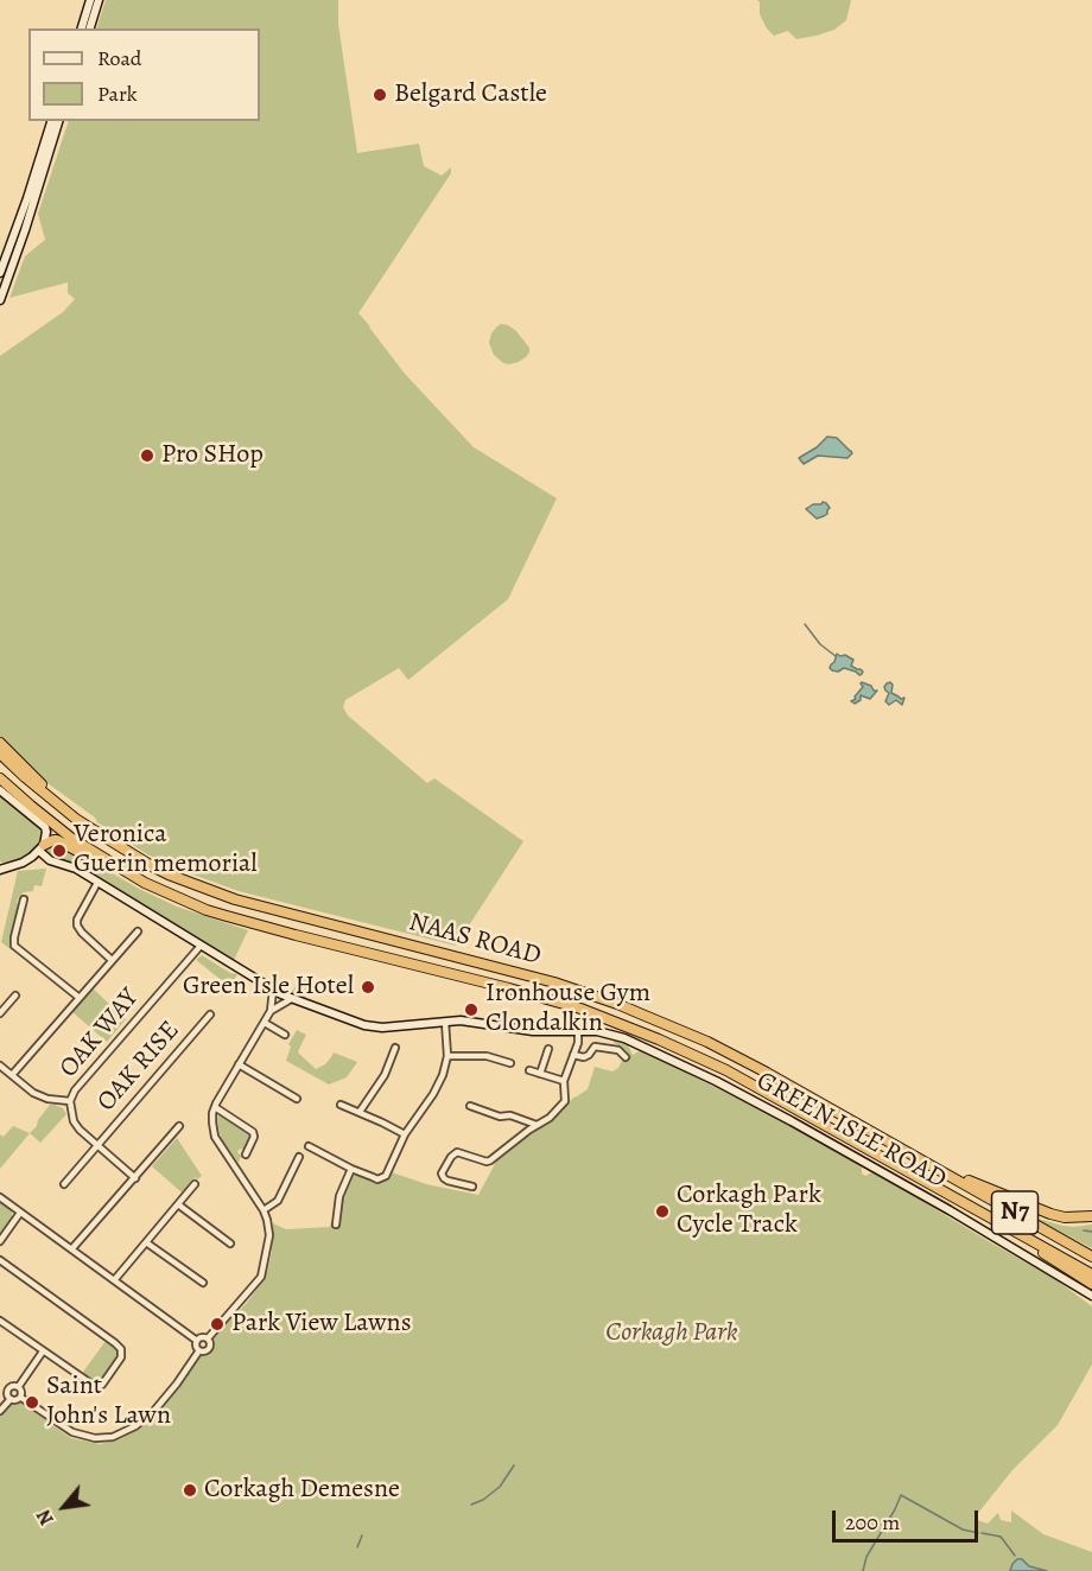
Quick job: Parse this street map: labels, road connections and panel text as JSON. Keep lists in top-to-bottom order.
{
  "streets": {
    "highway": ["NAAS ROAD", "N7"],
    "street": ["OAK WAY", "OAK RISE", "GREEN ISLE ROAD"]
  },
  "crossings": [
    ["NAAS ROAD", "N7"],
    ["OAK WAY", "OAK RISE"]
  ],
  "parks": ["Corkagh Park"],
  "places": [
    "Belgard Castle",
    "Pro SHop",
    "Veronica Guerin memorial",
    "Green Isle Hotel",
    "Ironhouse Gym Clondalkin",
    "Corkagh Park Cycle Track",
    "Park View Lawns",
    "Saint John's Lawn",
    "Corkagh Demesne"
  ],
  "legend": ["Road", "Park"],
  "scale_bar": "200 m",
  "north": "bottom left"
}
